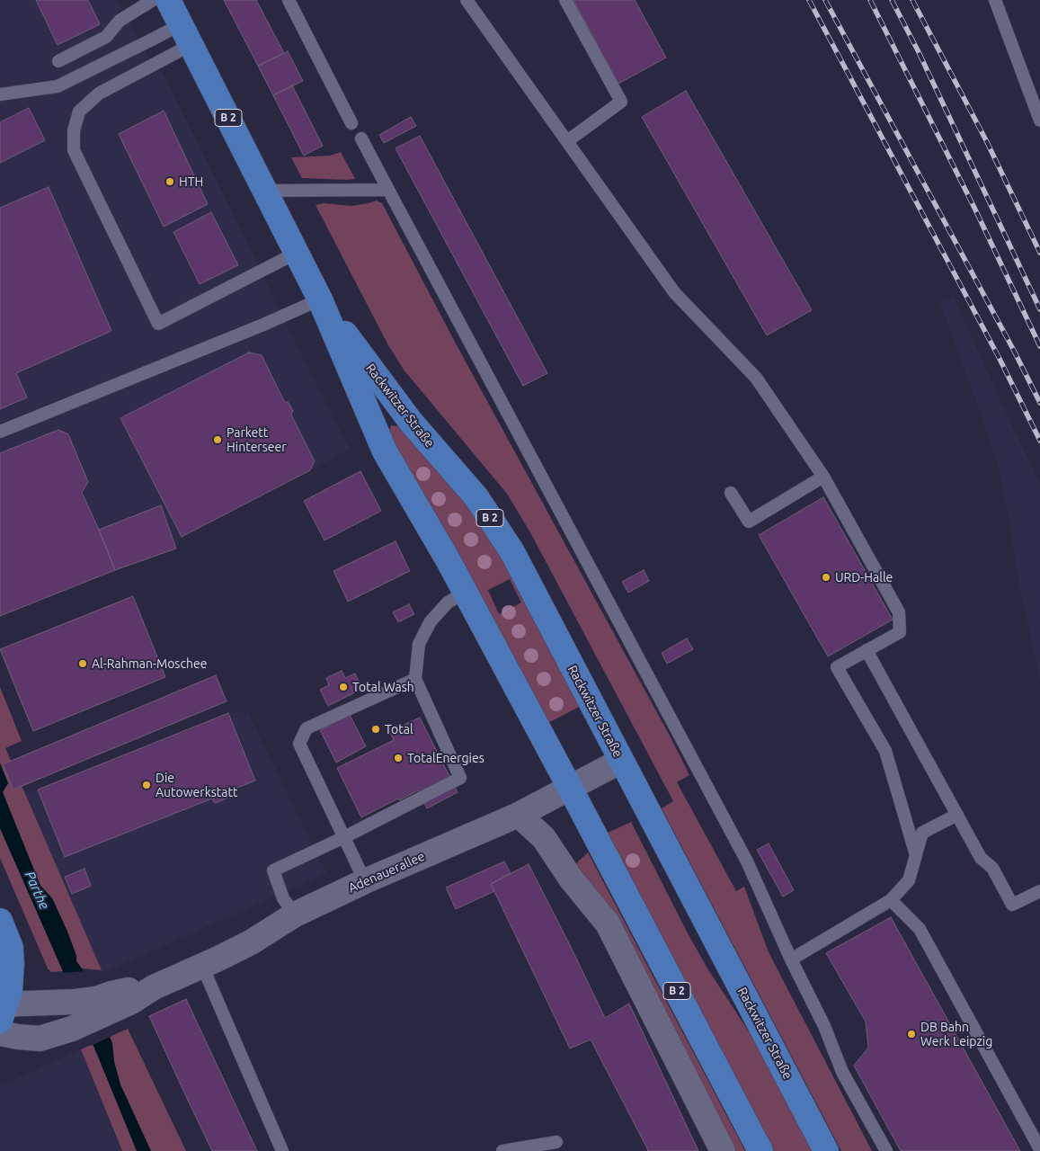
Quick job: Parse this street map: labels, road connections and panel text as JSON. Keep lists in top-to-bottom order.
{
  "streets": {
    "main road": ["B 2", "Rackwitzer Straße", "Adenauerallee"]
  },
  "crossings": [
    ["Rackwitzer Straße", "Adenauerallee"]
  ],
  "water": ["Parthe"],
  "places": [
    "HTH",
    "Parkett Hinterseer",
    "URD-Halle",
    "Al-Rahman-Moschee",
    "Total Wash",
    "Total",
    "TotalEnergies",
    "Die Autowerkstatt",
    "DB Bahn Werk Leipzig"
  ]
}
